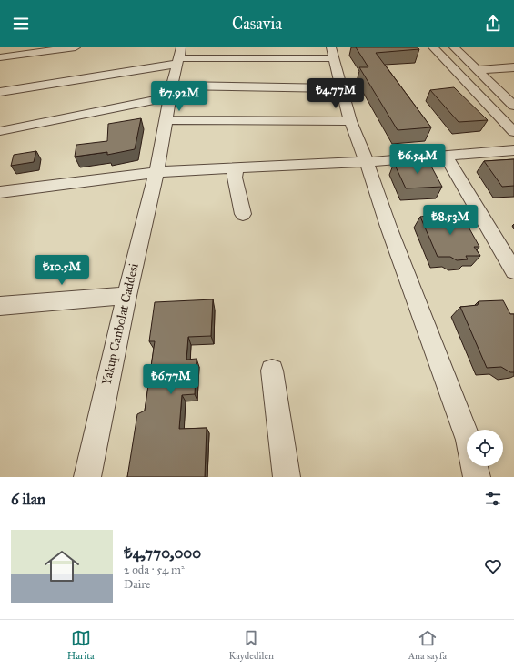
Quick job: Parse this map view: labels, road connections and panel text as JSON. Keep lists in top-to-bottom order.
{
  "streets": {
    "street": ["Yakup Canbolat Caddesi"]
  },
  "page": {
    "header": "Casavia",
    "price": [
      "₺4.77M",
      "₺7.92M",
      "₺6.54M",
      "₺8.53M",
      "₺10.5M",
      "₺6.77M"
    ],
    "heading": "6 ilan",
    "list": [
      {
        "name": "₺4,770,000",
        "note": "2 oda · 54 m² · Daire"
      }
    ],
    "tabs": ["Harita", "Kaydedilen", "Ana sayfa"]
  }
}
